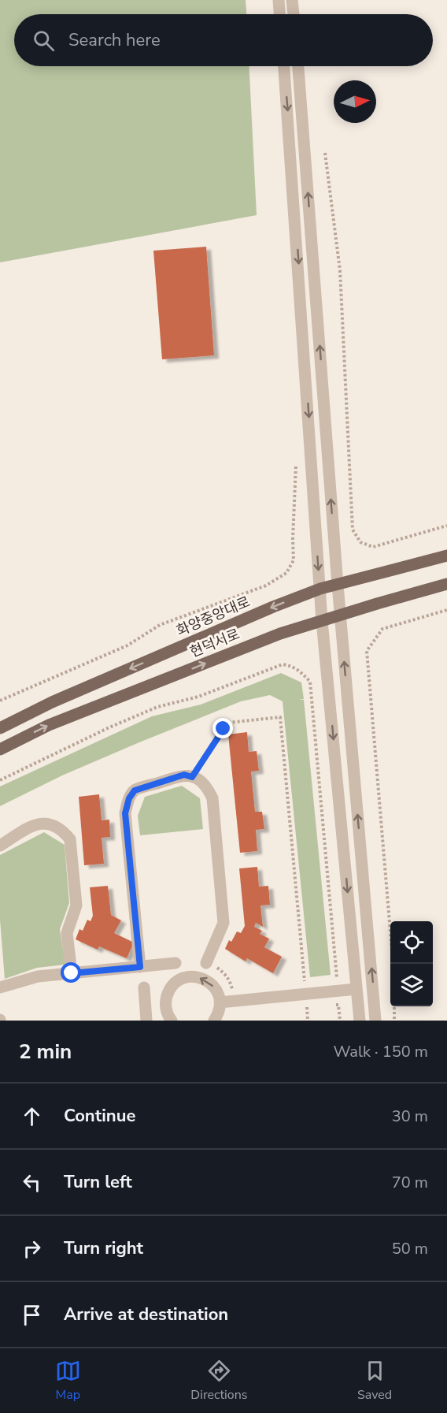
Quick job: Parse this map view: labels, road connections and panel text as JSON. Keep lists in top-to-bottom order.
{
  "streets": {
    "main road": ["화양중앙대로", "현덕서로"]
  },
  "one_way": ["화양중앙대로", "현덕서로"],
  "north": "right",
  "page": {
    "search": "Search here",
    "heading": ["2 min", "Walk · 150 m"],
    "list": [
      ["Continue", "30 m"],
      ["Turn left", "70 m"],
      ["Turn right", "50 m"],
      "Arrive at destination"
    ],
    "nav": ["Map", "Directions", "Saved"]
  }
}
